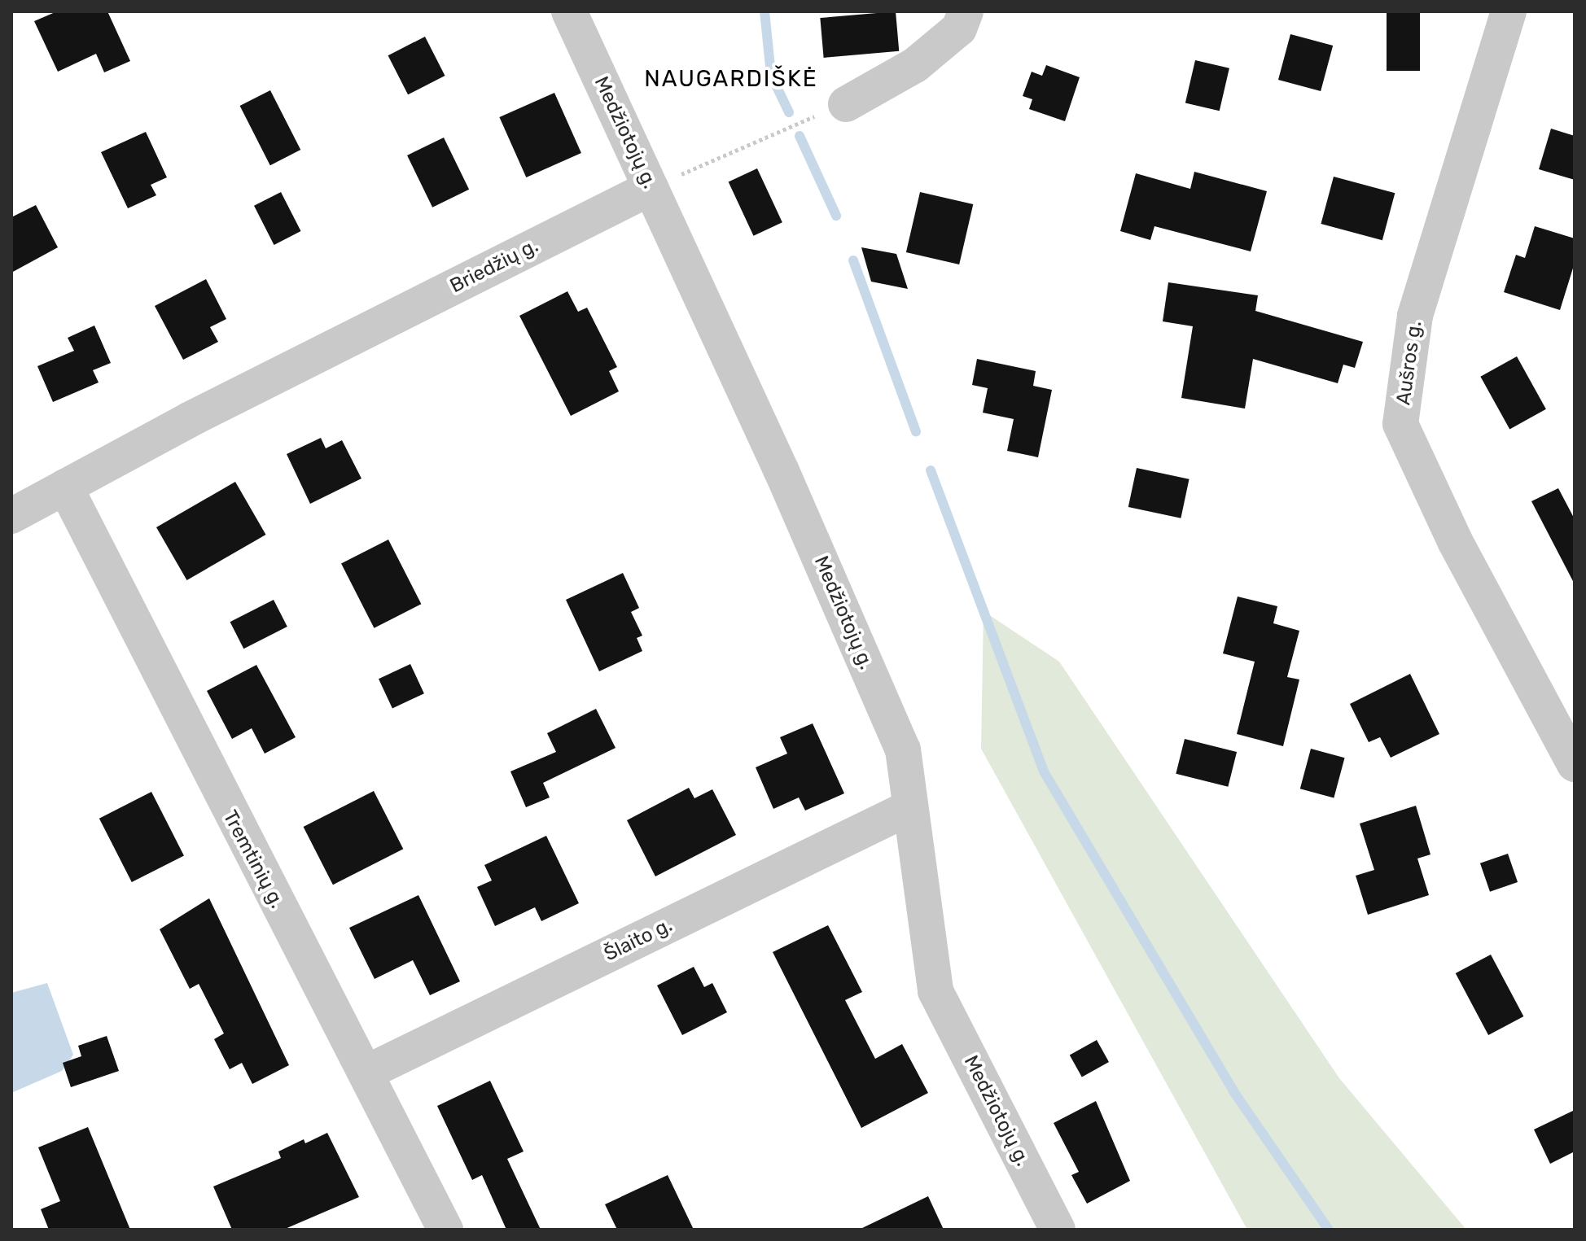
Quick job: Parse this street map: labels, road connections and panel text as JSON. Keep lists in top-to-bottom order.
{
  "streets": {
    "street": [
      "Medžiotojų g.",
      "Briedžių g.",
      "Aušros g.",
      "Tremtinių g.",
      "Šlaito g."
    ]
  },
  "crossings": [
    ["Medžiotojų g.", "Briedžių g."],
    ["Medžiotojų g.", "Šlaito g."],
    ["Briedžių g.", "Tremtinių g."],
    ["Tremtinių g.", "Šlaito g."]
  ],
  "districts": ["NAUGARDIŠKĖ"]
}
